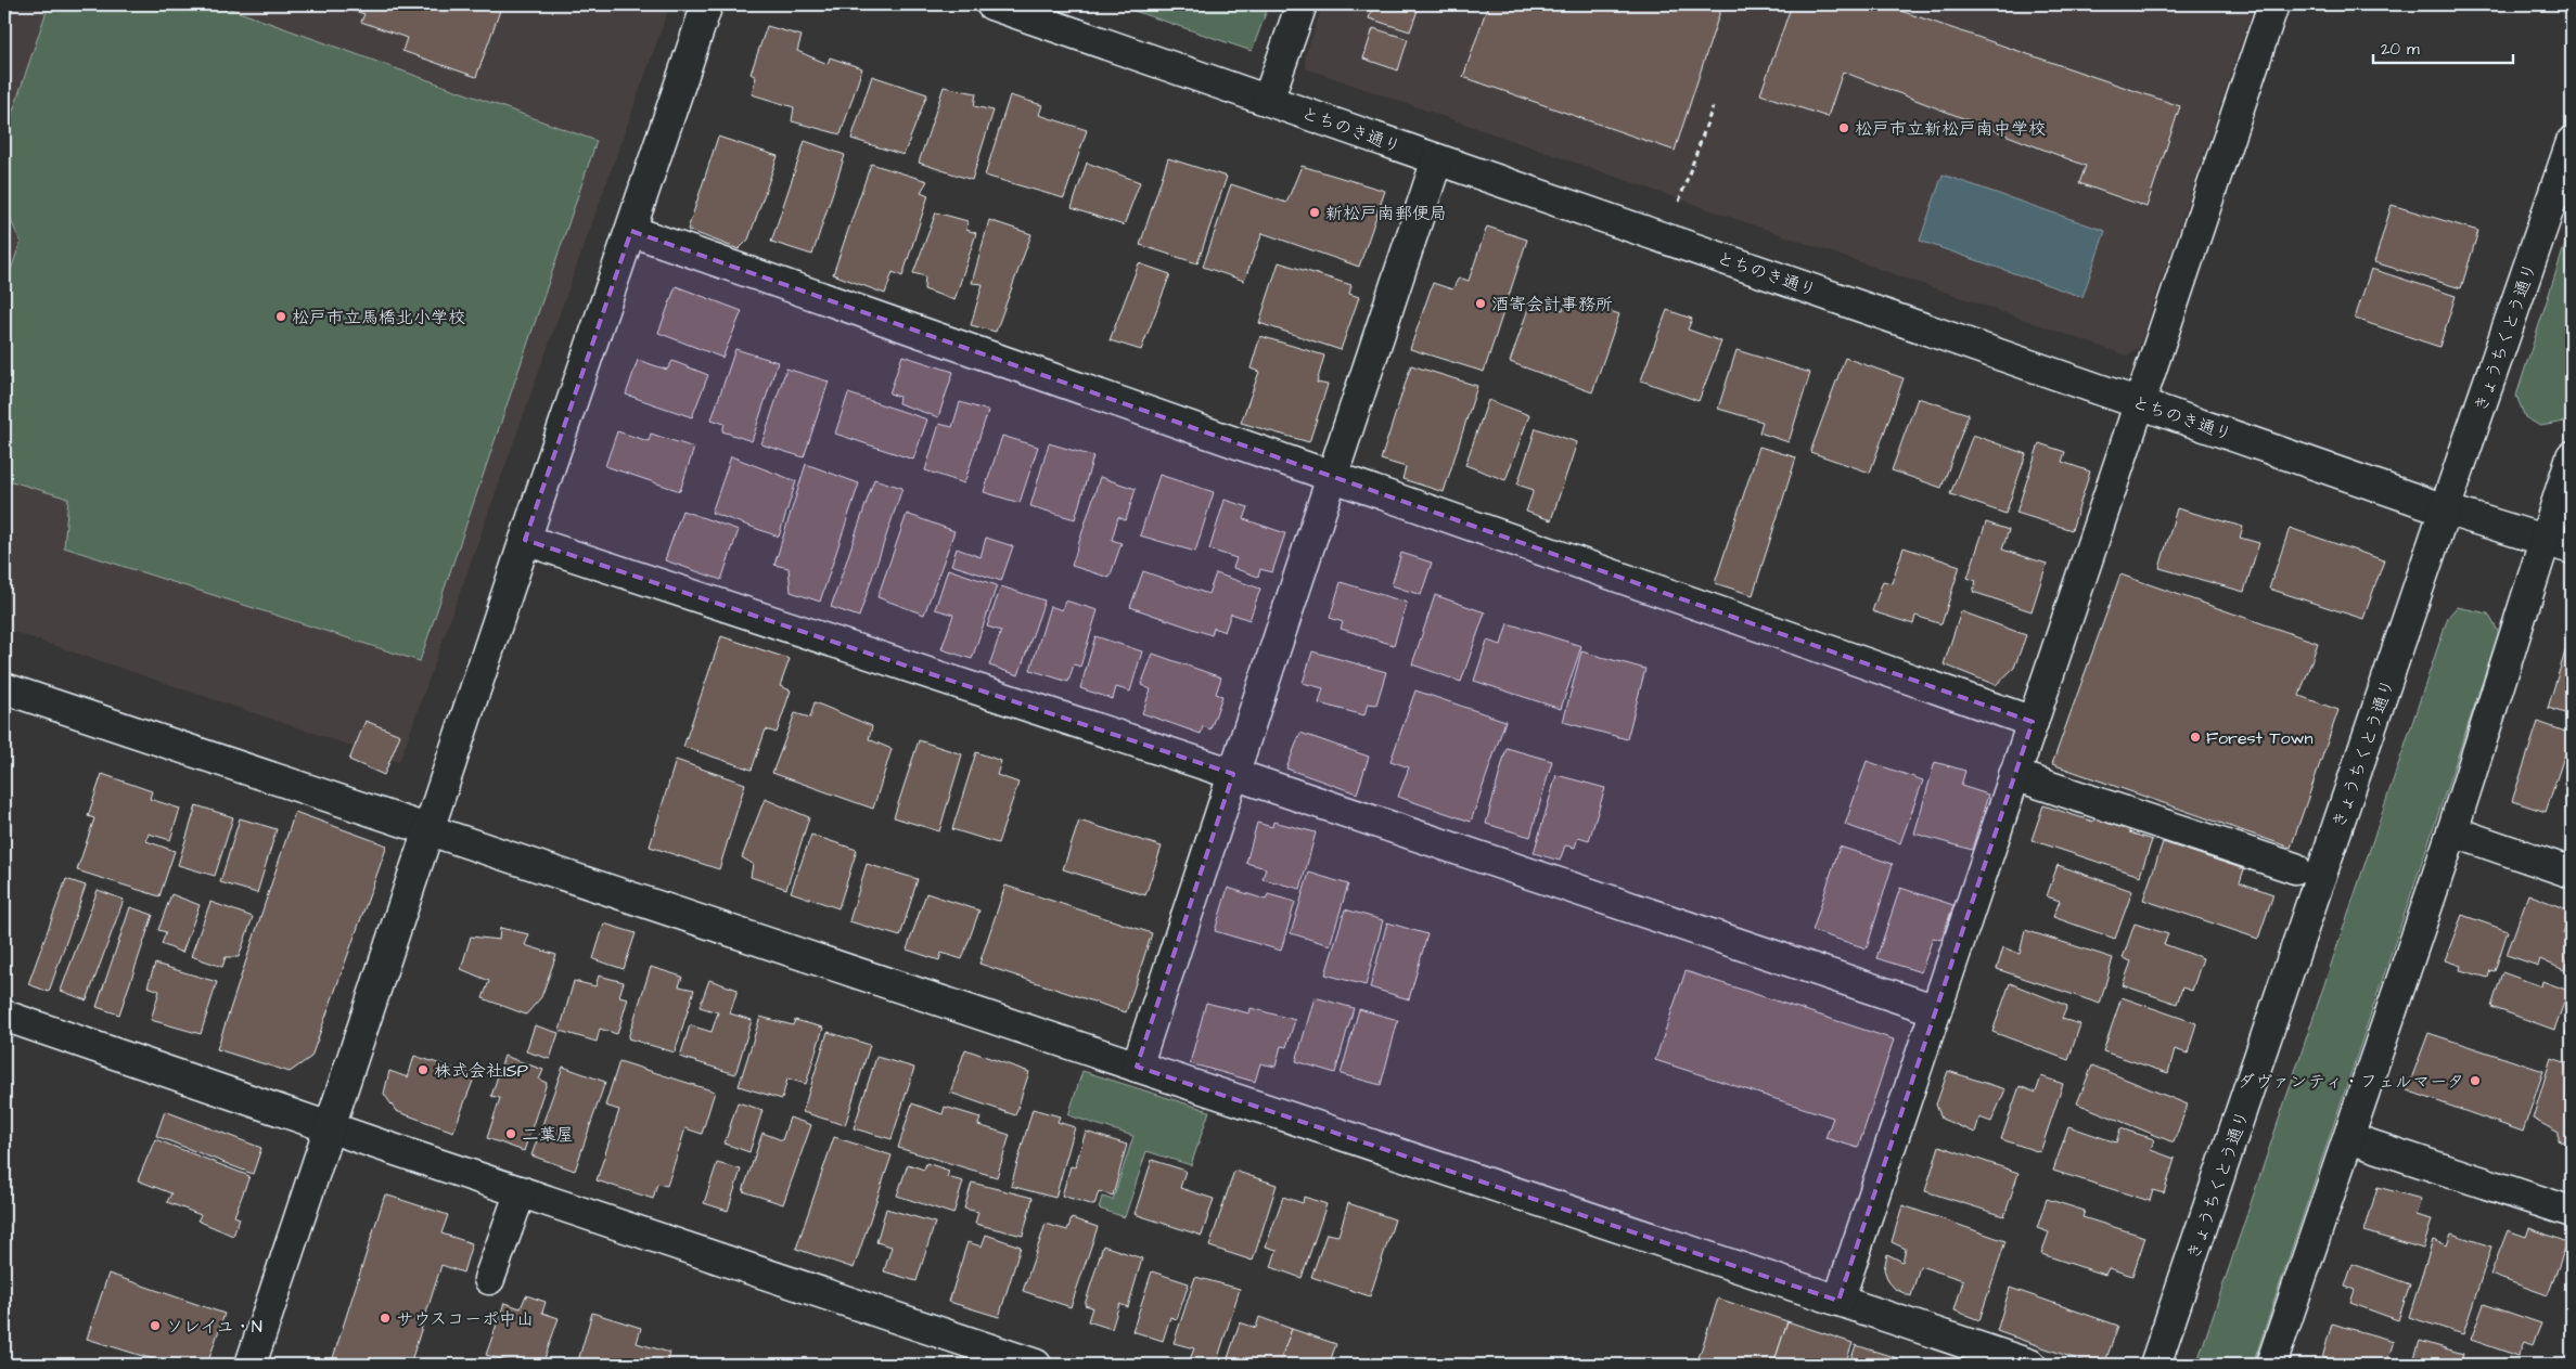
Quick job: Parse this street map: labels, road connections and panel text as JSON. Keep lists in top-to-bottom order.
{
  "streets": {
    "street": ["とちのき通り", "きょうちくとう通り"]
  },
  "crossings": [
    ["とちのき通り", "きょうちくとう通り"]
  ],
  "places": [
    "松戸市立新松戸南中学校",
    "新松戸南郵便局",
    "酒寄会計事務所",
    "松戸市立馬橋北小学校",
    "Forest Town",
    "株式会社ISP",
    "ダヴァンティ・フェルマータ",
    "二葉屋",
    "サウスコーポ中山",
    "ソレイユ・N"
  ],
  "scale_bar": "20 m"
}
